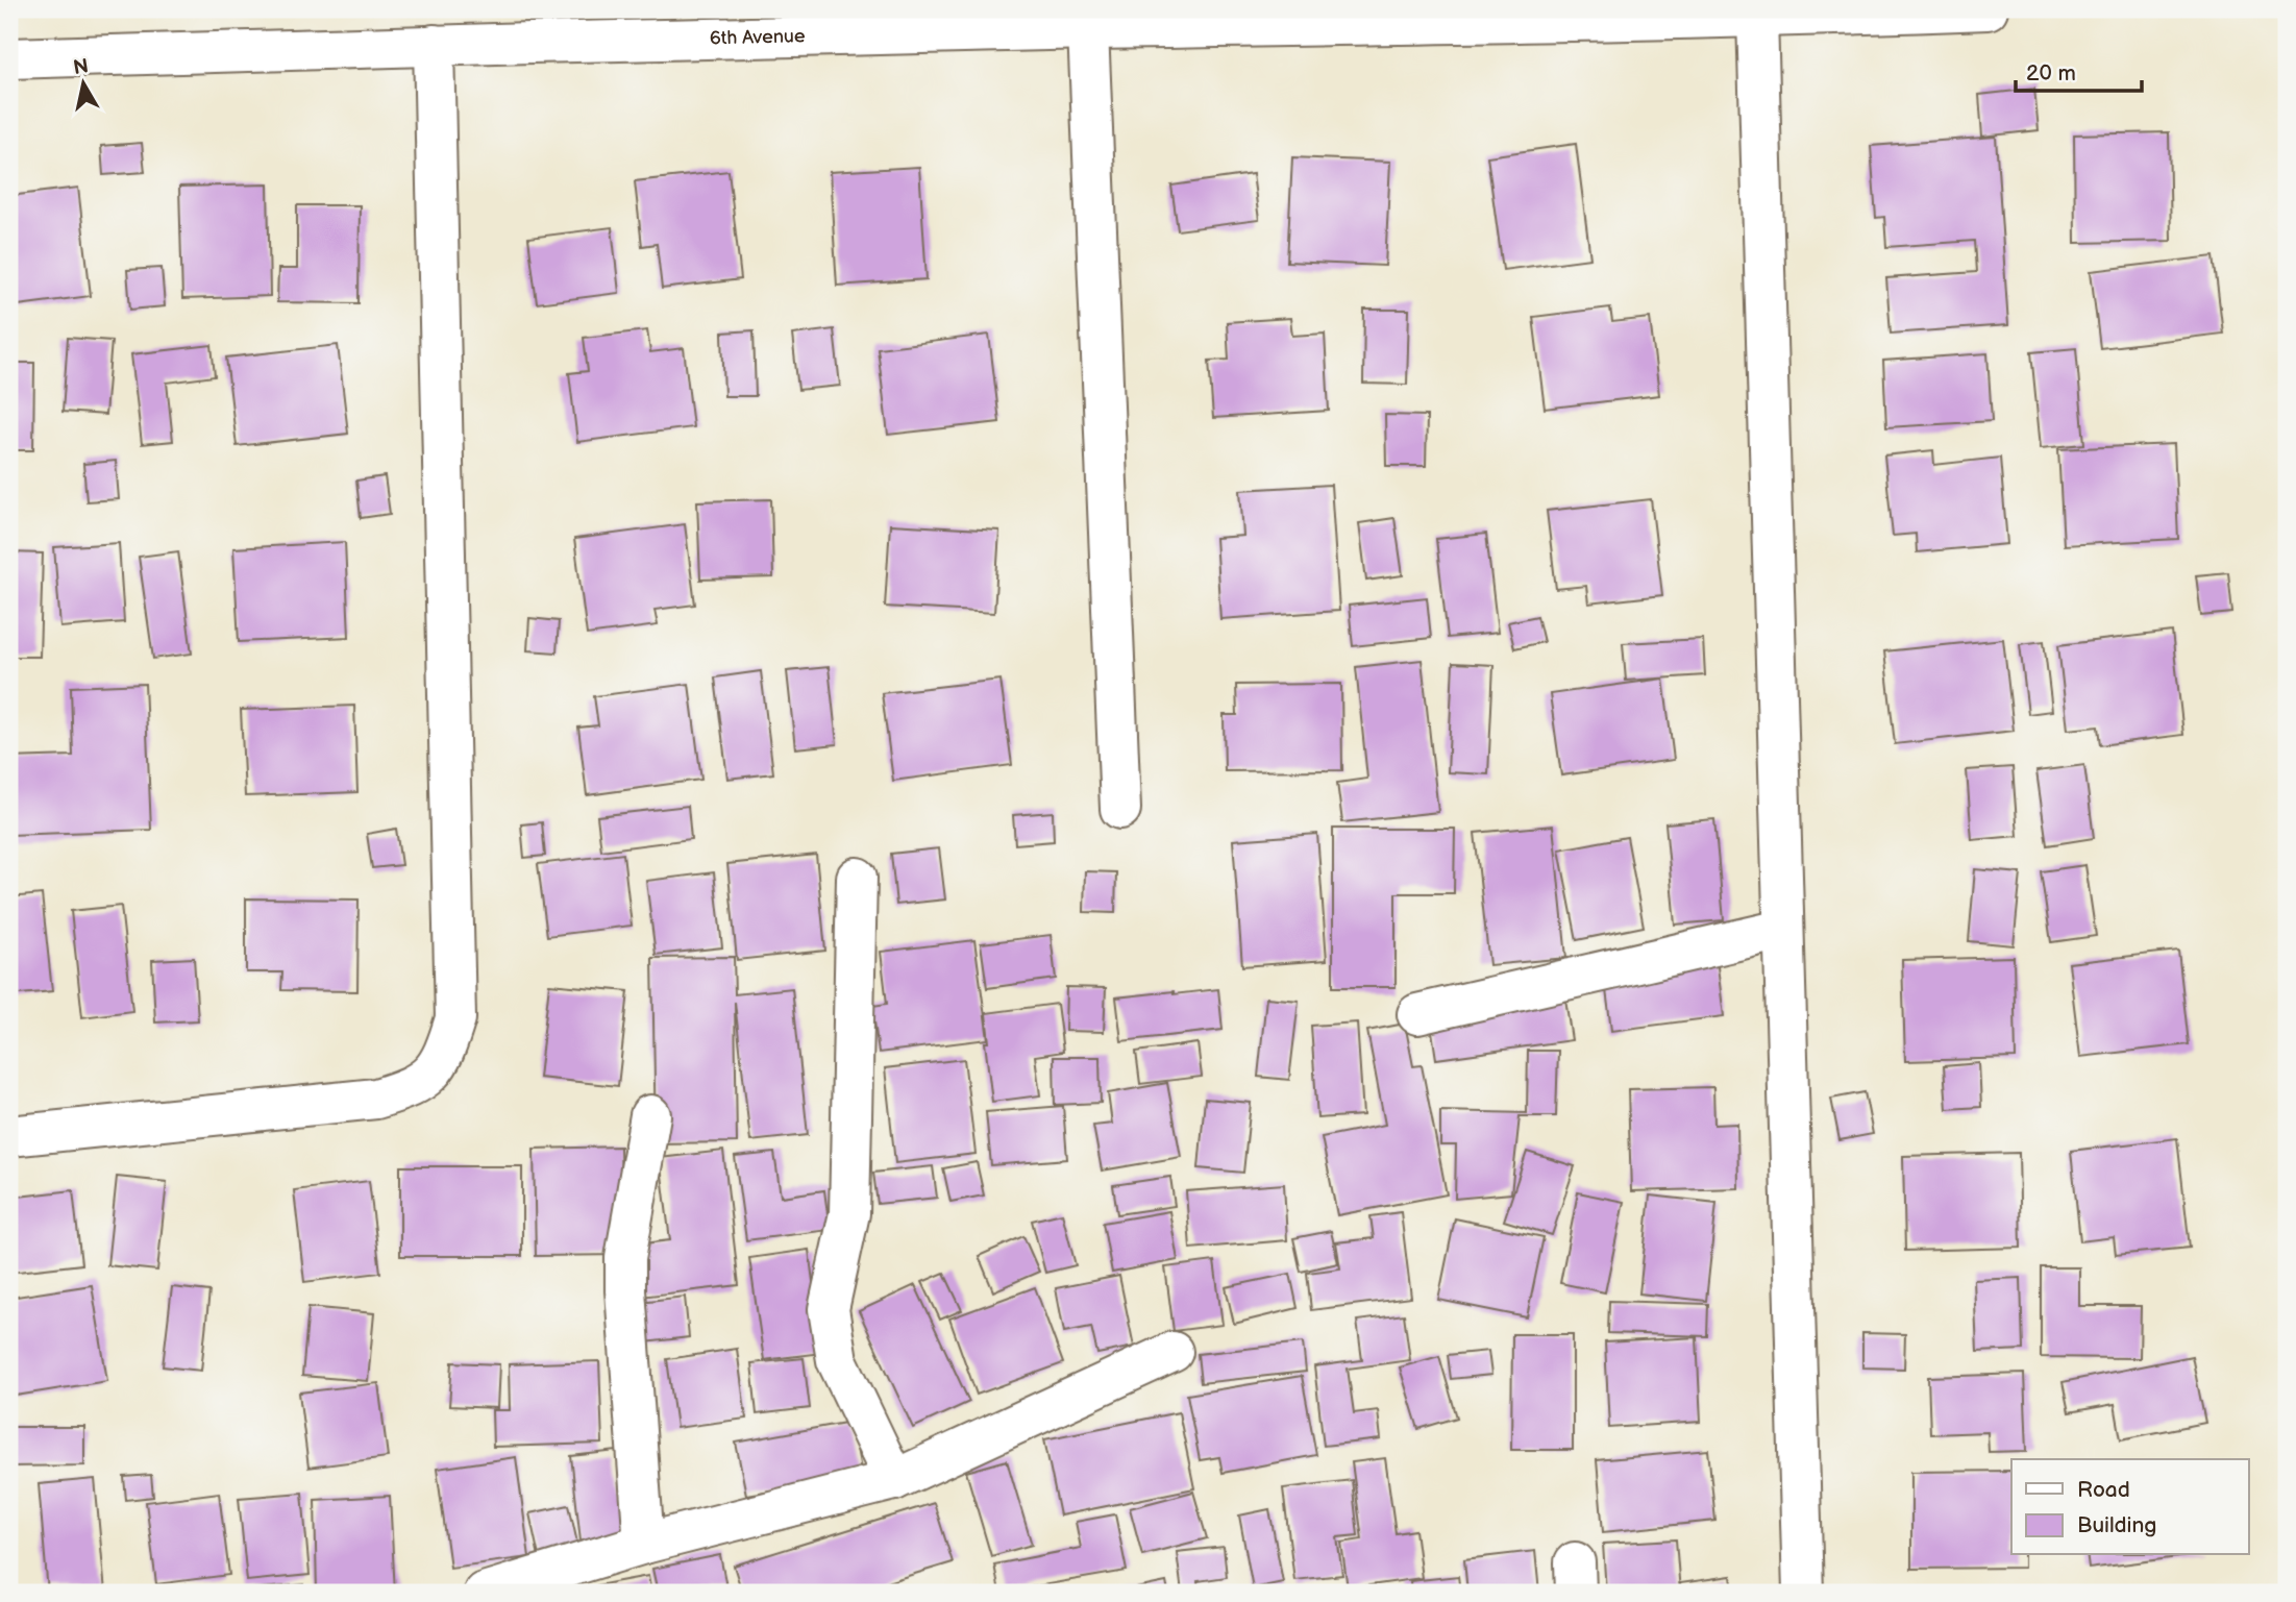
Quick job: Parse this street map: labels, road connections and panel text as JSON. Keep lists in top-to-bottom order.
{
  "streets": {
    "street": ["6th Avenue"]
  },
  "legend": ["Road", "Building"],
  "scale_bar": "20 m",
  "north": "top"
}
